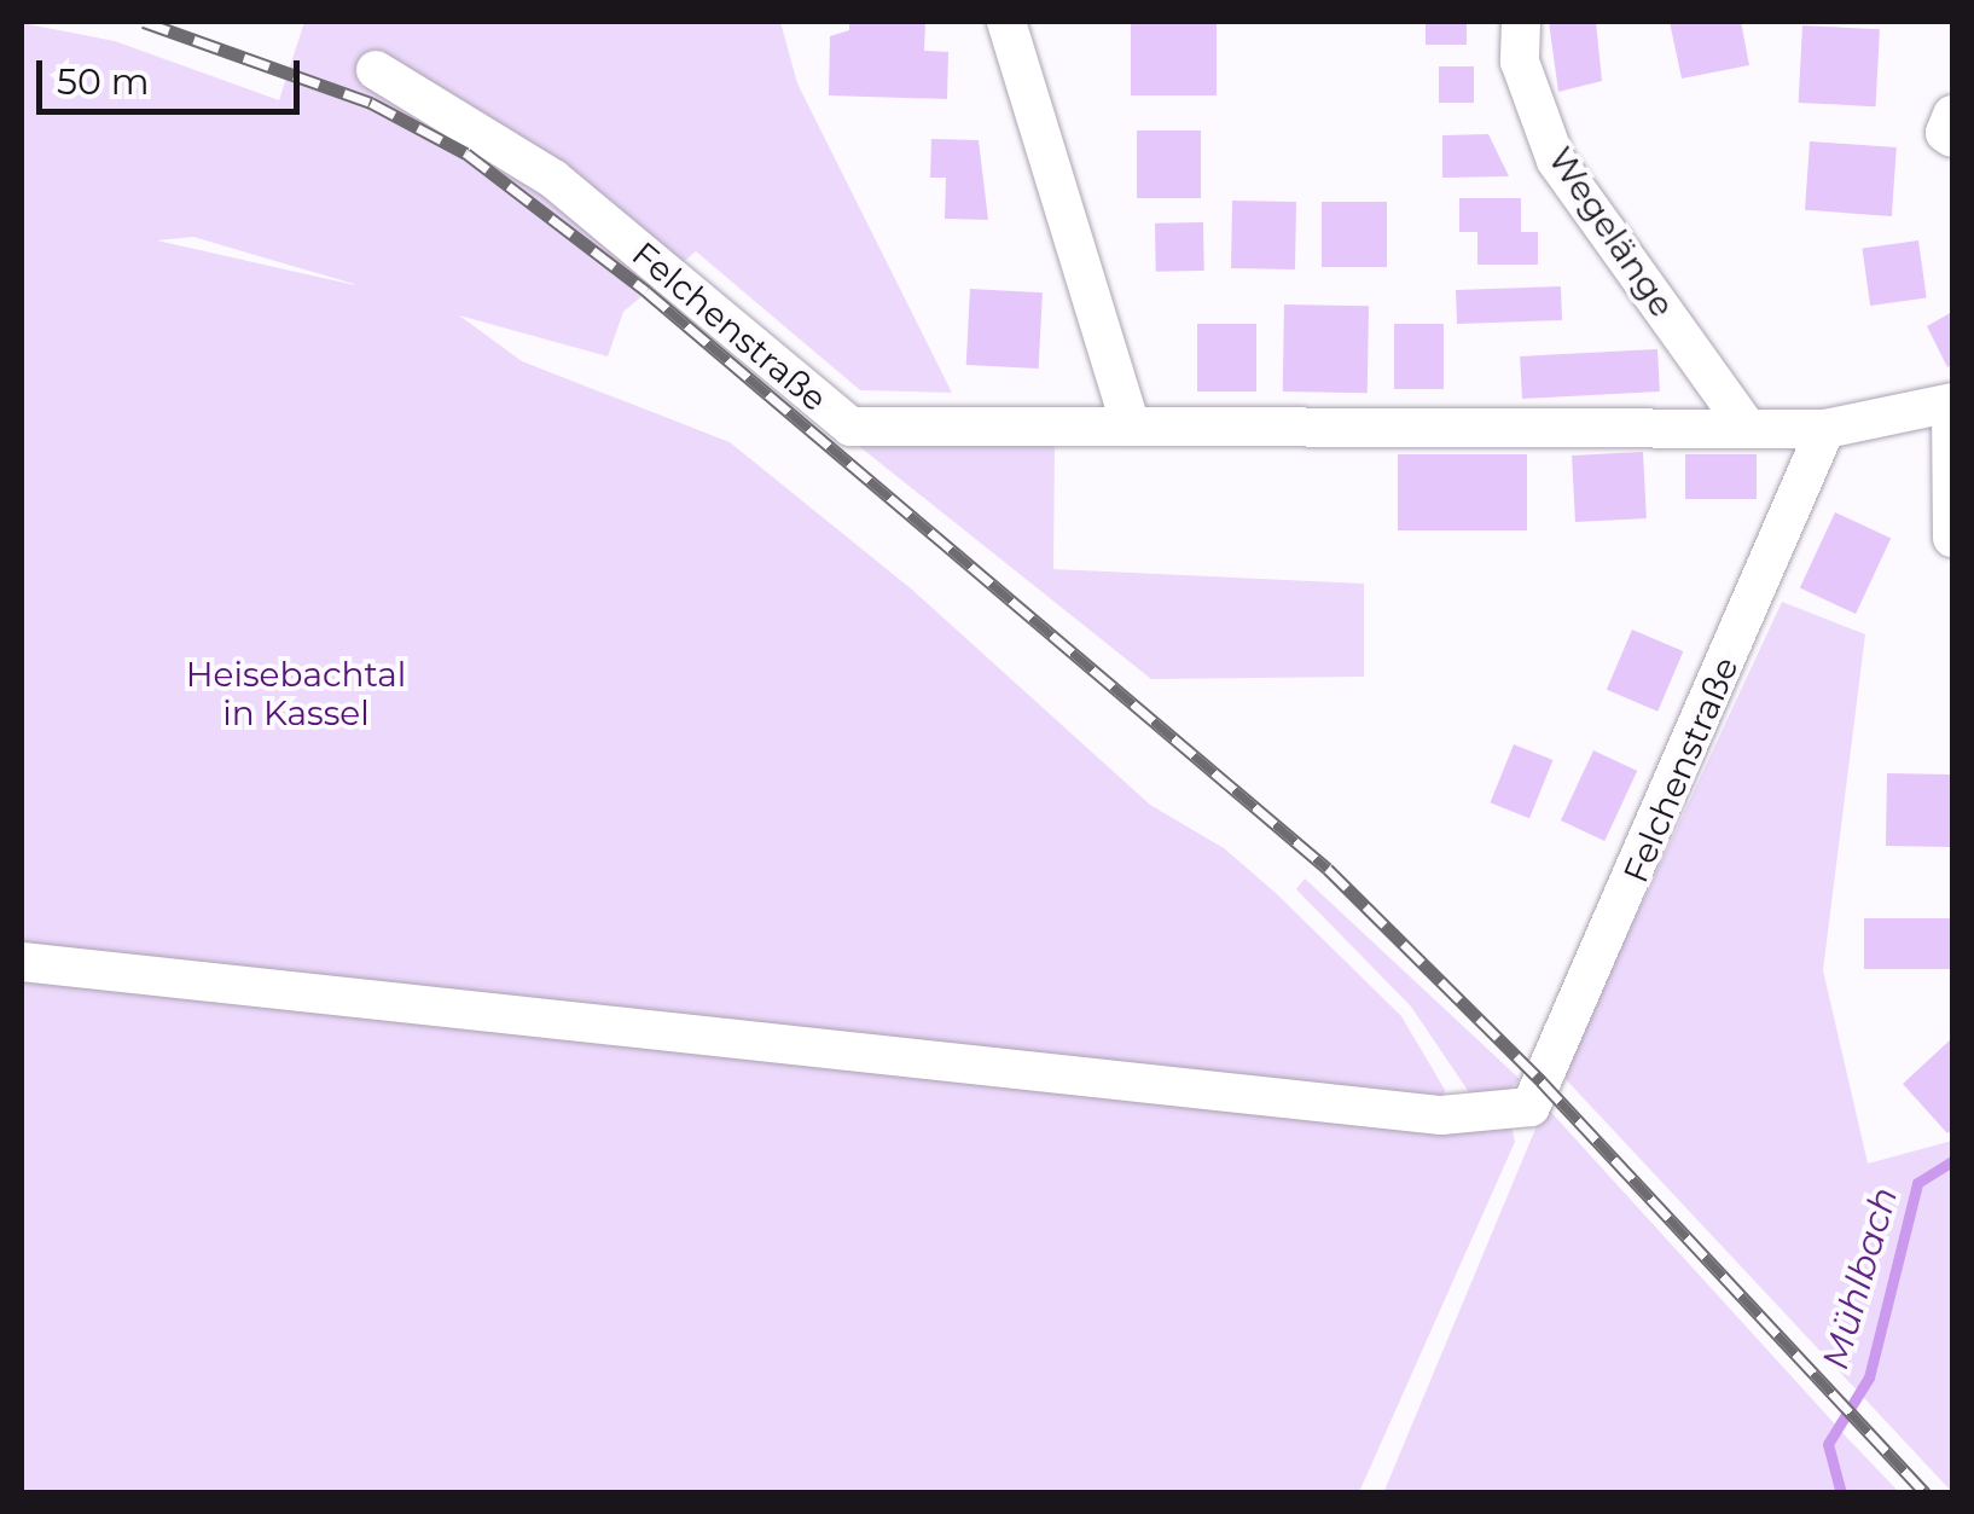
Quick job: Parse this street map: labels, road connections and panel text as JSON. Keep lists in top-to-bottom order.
{
  "streets": {
    "street": ["Wegelänge", "Felchenstraße"]
  },
  "crossings": [
    ["Wegelänge", "Felchenstraße"]
  ],
  "water": ["Mühlbach"],
  "parks": ["Heisebachtal in Kassel"],
  "scale_bar": "50 m"
}
